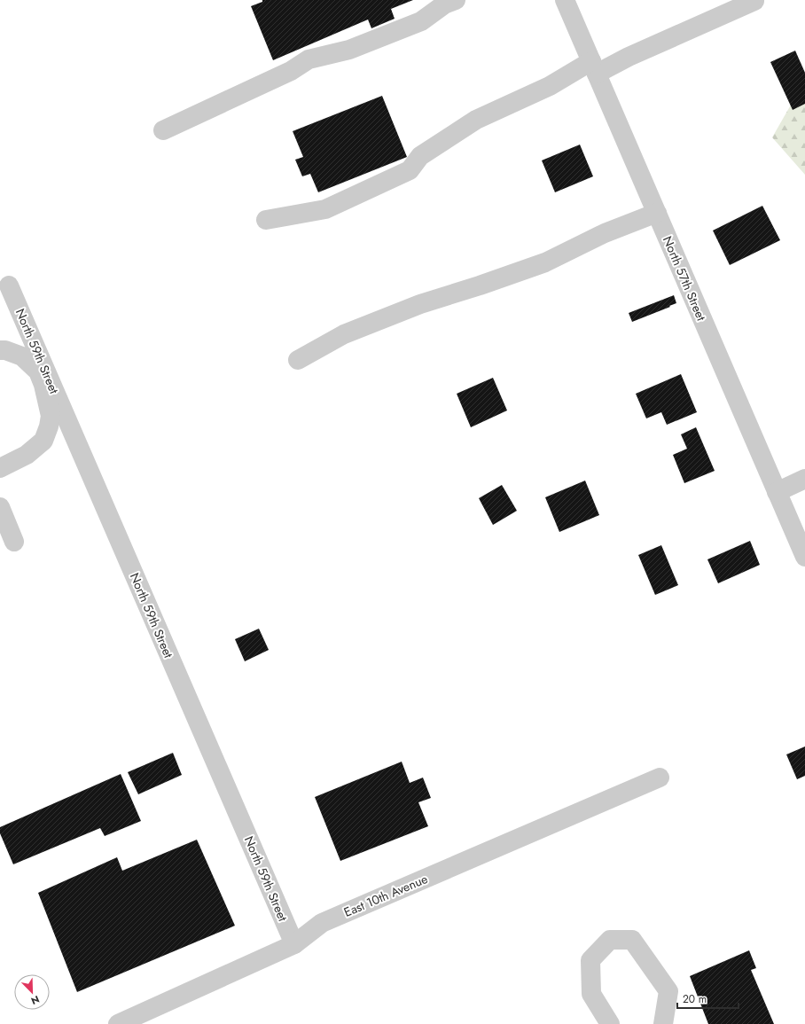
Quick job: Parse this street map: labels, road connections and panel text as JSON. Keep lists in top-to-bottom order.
{
  "streets": {
    "street": ["North 57th Street", "North 59th Street", "East 10th Avenue"]
  },
  "crossings": [
    ["North 59th Street", "East 10th Avenue"]
  ],
  "scale_bar": "20 m",
  "north": "bottom right"
}
